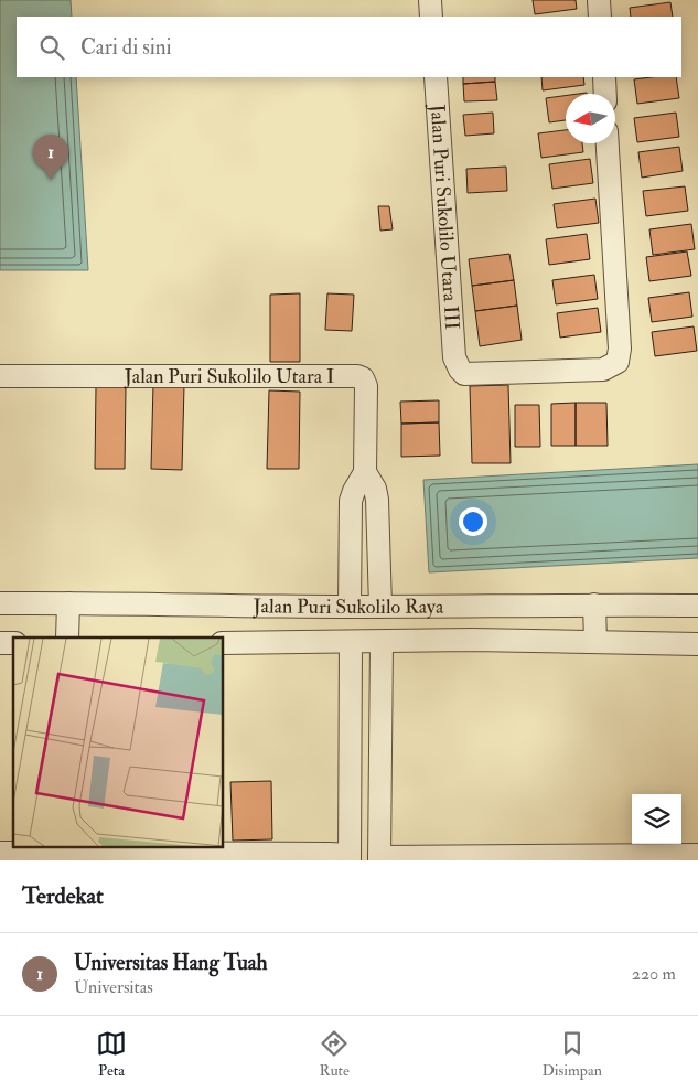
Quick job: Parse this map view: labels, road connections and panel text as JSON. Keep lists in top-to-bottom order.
{
  "streets": {
    "street": ["Jalan Puri Sukolilo Utara III", "Jalan Puri Sukolilo Utara I", "Jalan Puri Sukolilo Raya"]
  },
  "north": "left",
  "page": {
    "search": "Cari di sini",
    "pins": "1",
    "heading": "Terdekat",
    "list": [
      {
        "mark": "1",
        "name": "Universitas Hang Tuah",
        "note": "Universitas",
        "value": "220 m"
      }
    ],
    "nav": ["Peta", "Rute", "Disimpan"]
  }
}
